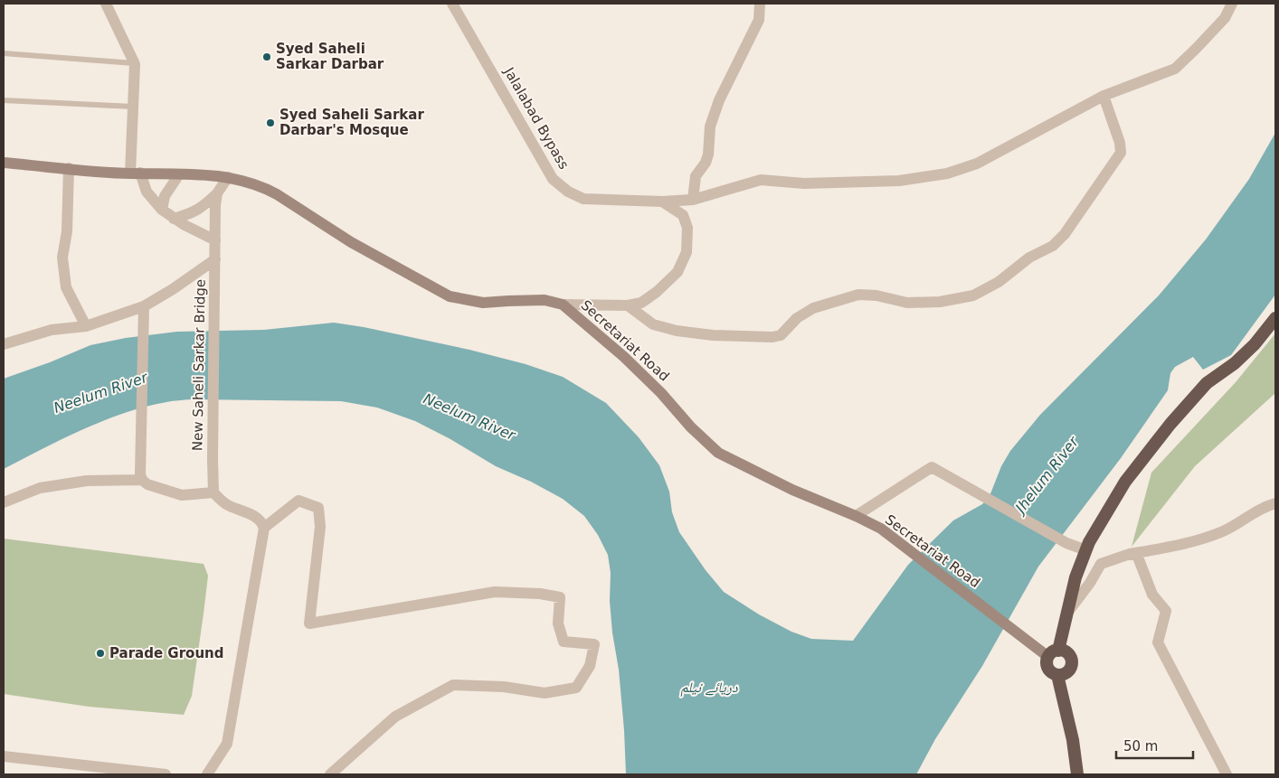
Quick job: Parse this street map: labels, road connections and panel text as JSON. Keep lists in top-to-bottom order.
{
  "streets": {
    "main road": ["Secretariat Road"],
    "street": ["Jalalabad Bypass", "New Saheli Sarkar Bridge"]
  },
  "crossings": [
    ["Jalalabad Bypass", "Secretariat Road"]
  ],
  "water": ["Neelum River", "Jhelum River", "دریائے نیلم"],
  "places": ["Syed Saheli Sarkar Darbar", "Syed Saheli Sarkar Darbar's Mosque", "Parade Ground"],
  "scale_bar": "50 m"
}
